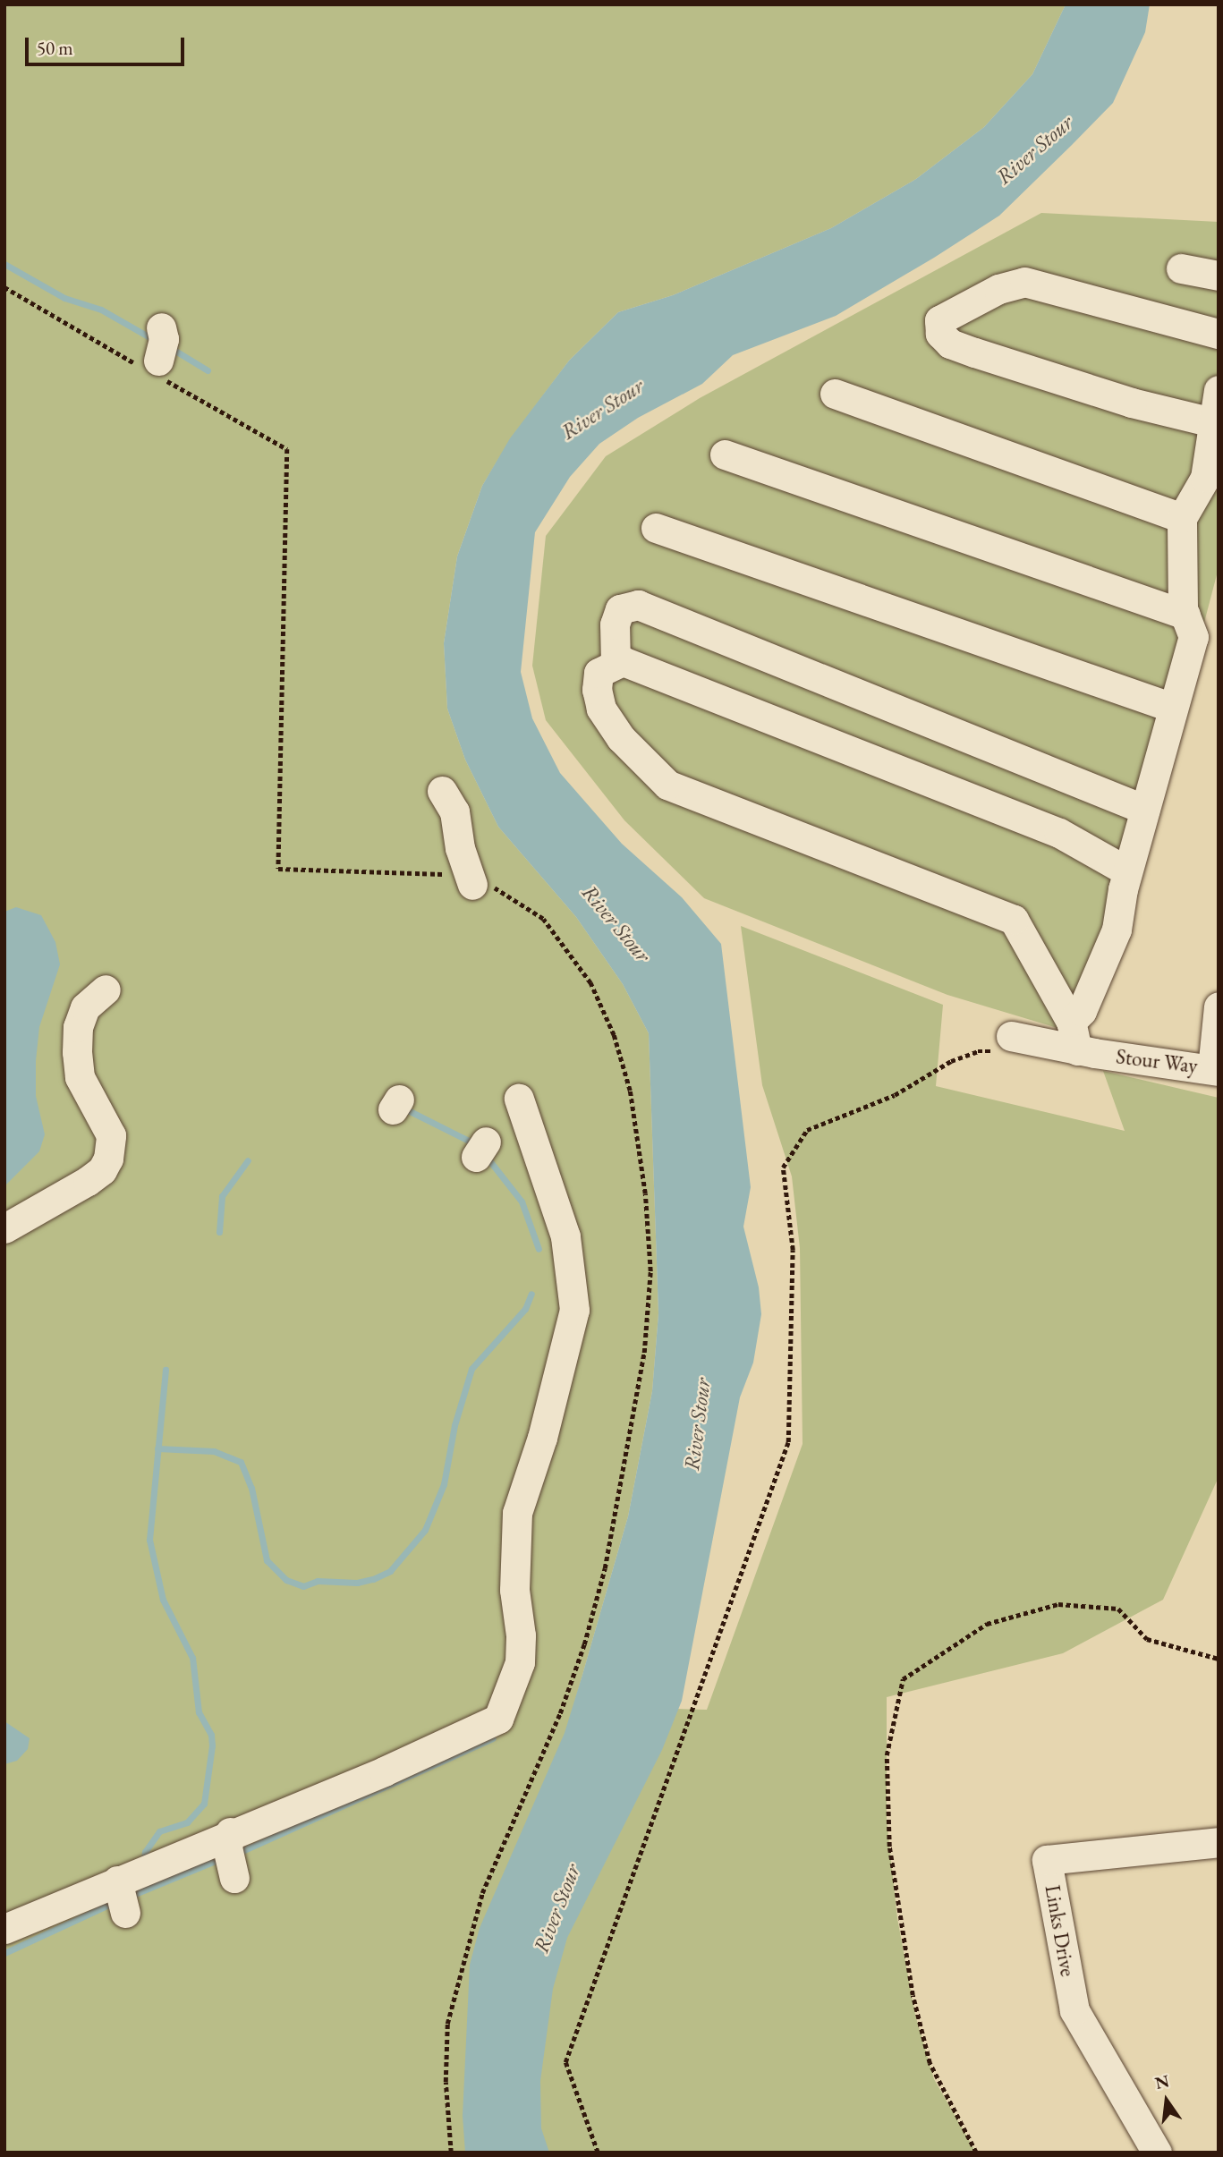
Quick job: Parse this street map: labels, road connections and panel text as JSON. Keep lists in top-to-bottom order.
{
  "streets": {
    "street": ["Stour Way", "Links Drive"]
  },
  "water": ["River Stour"],
  "scale_bar": "50 m",
  "north": "top"
}
